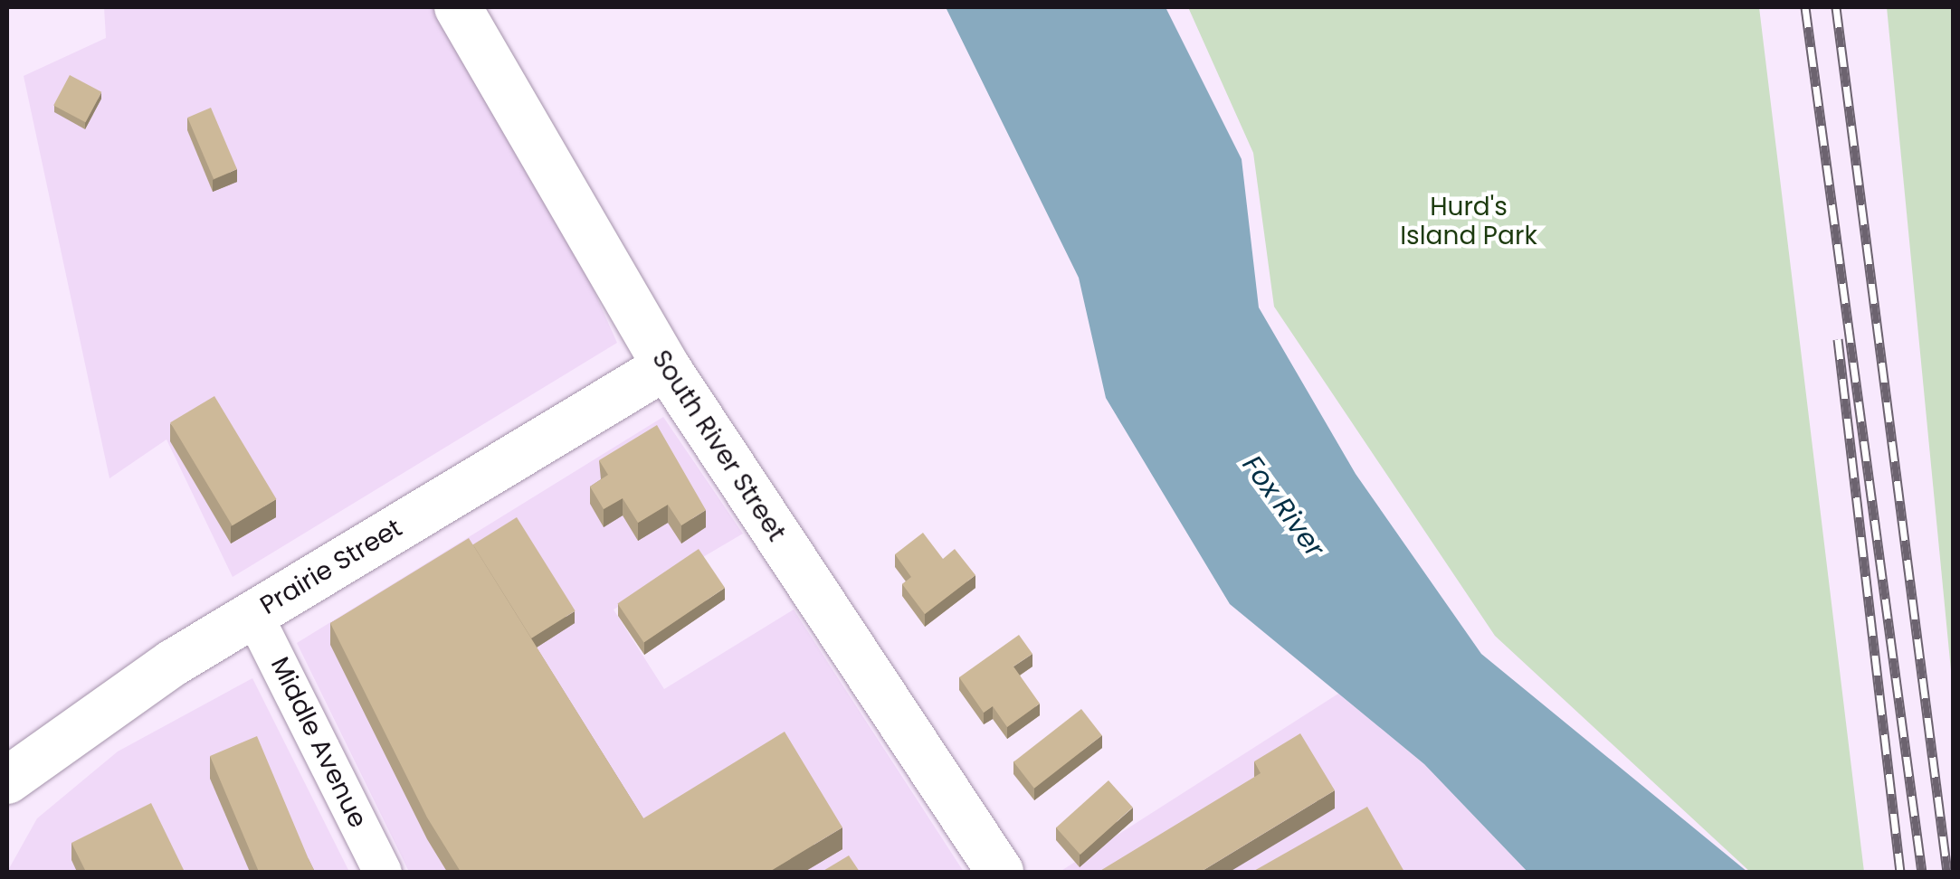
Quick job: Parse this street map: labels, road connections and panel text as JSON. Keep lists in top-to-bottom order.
{
  "streets": {
    "street": ["South River Street", "Prairie Street", "Middle Avenue"]
  },
  "crossings": [
    ["South River Street", "Prairie Street"],
    ["Prairie Street", "Middle Avenue"]
  ],
  "water": ["Fox River"],
  "parks": ["Hurd's Island Park"]
}
